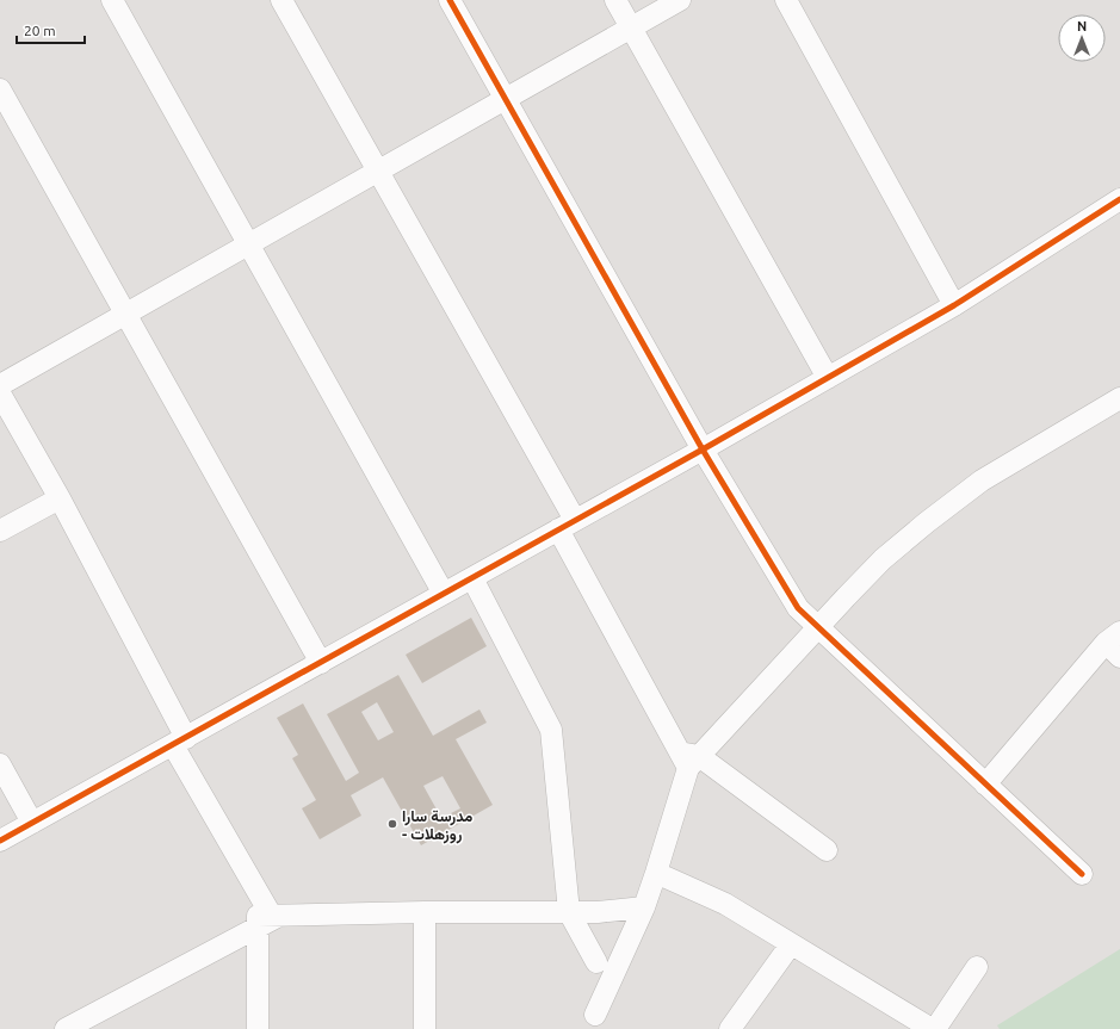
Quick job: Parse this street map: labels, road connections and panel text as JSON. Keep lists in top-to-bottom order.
{
  "places": ["مدرسة سارا - روزهلات"],
  "scale_bar": "20 m",
  "north": "top"
}
